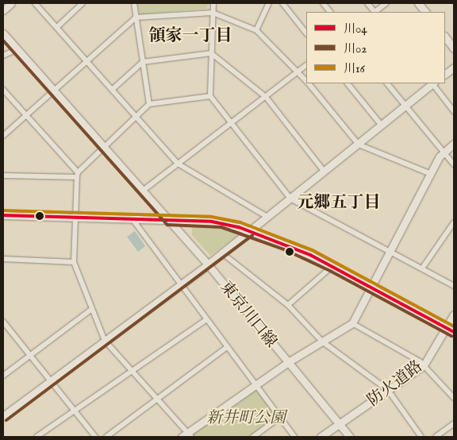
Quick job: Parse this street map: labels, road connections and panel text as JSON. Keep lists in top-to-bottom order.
{
  "streets": {
    "street": ["東京川口線", "防火道路"]
  },
  "crossings": [
    ["東京川口線", "防火道路"]
  ],
  "districts": ["領家一丁目", "元郷五丁目"],
  "parks": ["新井町公園"],
  "lines": ["transit line 川02", "transit line 川16", "transit line 川04"],
  "legend": ["川04", "川02", "川16"]
}
